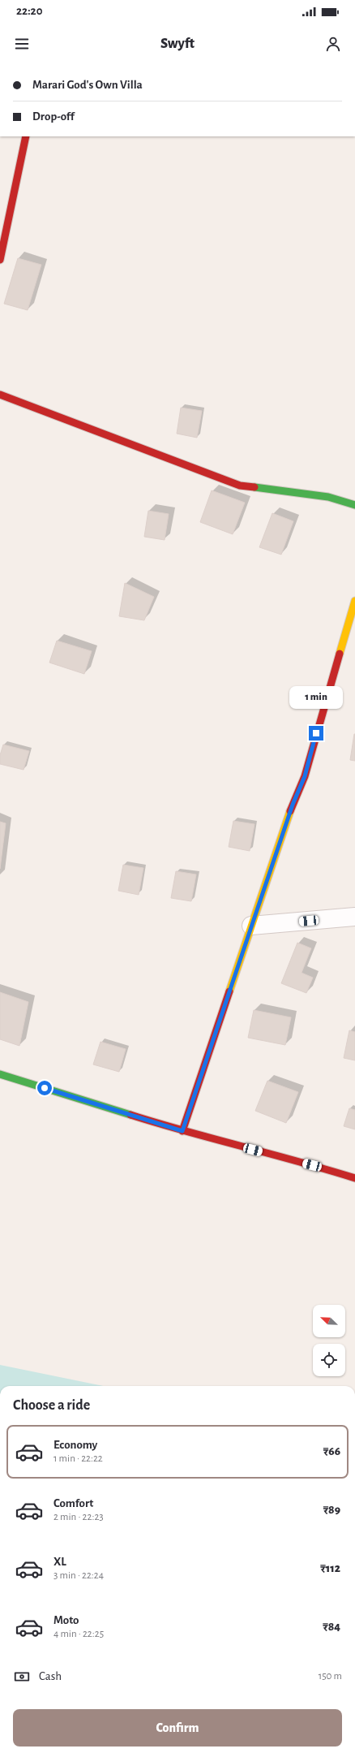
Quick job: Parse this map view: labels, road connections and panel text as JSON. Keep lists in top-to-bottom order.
{
  "north": "top left",
  "page": {
    "status": "22:20",
    "header": "Swyft",
    "banner": ["Marari God's Own Villa", "Drop-off"],
    "bubble": "1 min",
    "heading": "Choose a ride",
    "list": [
      {
        "name": "Economy",
        "note": "1 min · 22:22",
        "value": "₹66"
      },
      {
        "name": "Comfort",
        "note": "2 min · 22:23",
        "value": "₹89"
      },
      {
        "name": "XL",
        "note": "3 min · 22:24",
        "value": "₹112"
      },
      {
        "name": "Moto",
        "note": "4 min · 22:25",
        "value": "₹84"
      }
    ],
    "pay": ["Cash", "150 m"],
    "buttons": "Confirm"
  }
}
